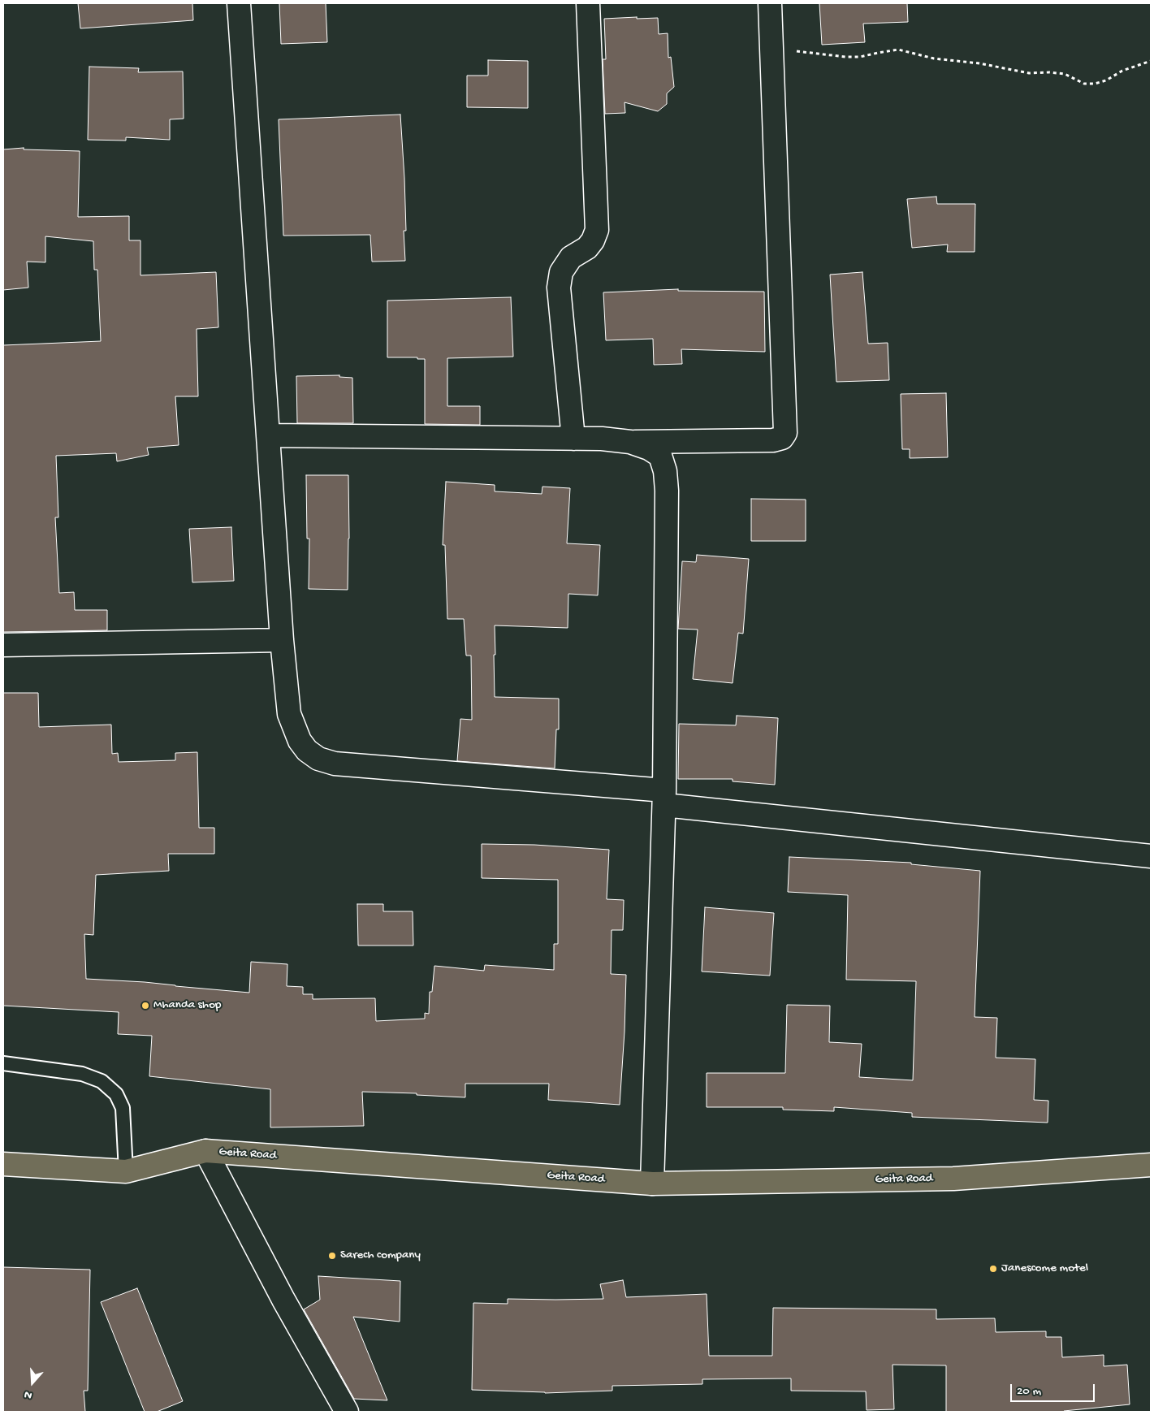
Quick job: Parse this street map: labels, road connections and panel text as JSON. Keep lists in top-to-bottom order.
{
  "streets": {
    "highway": ["Geita Road"]
  },
  "places": ["Mhanda shop", "Sarech company", "Janescome motel"],
  "scale_bar": "20 m",
  "north": "bottom"
}
